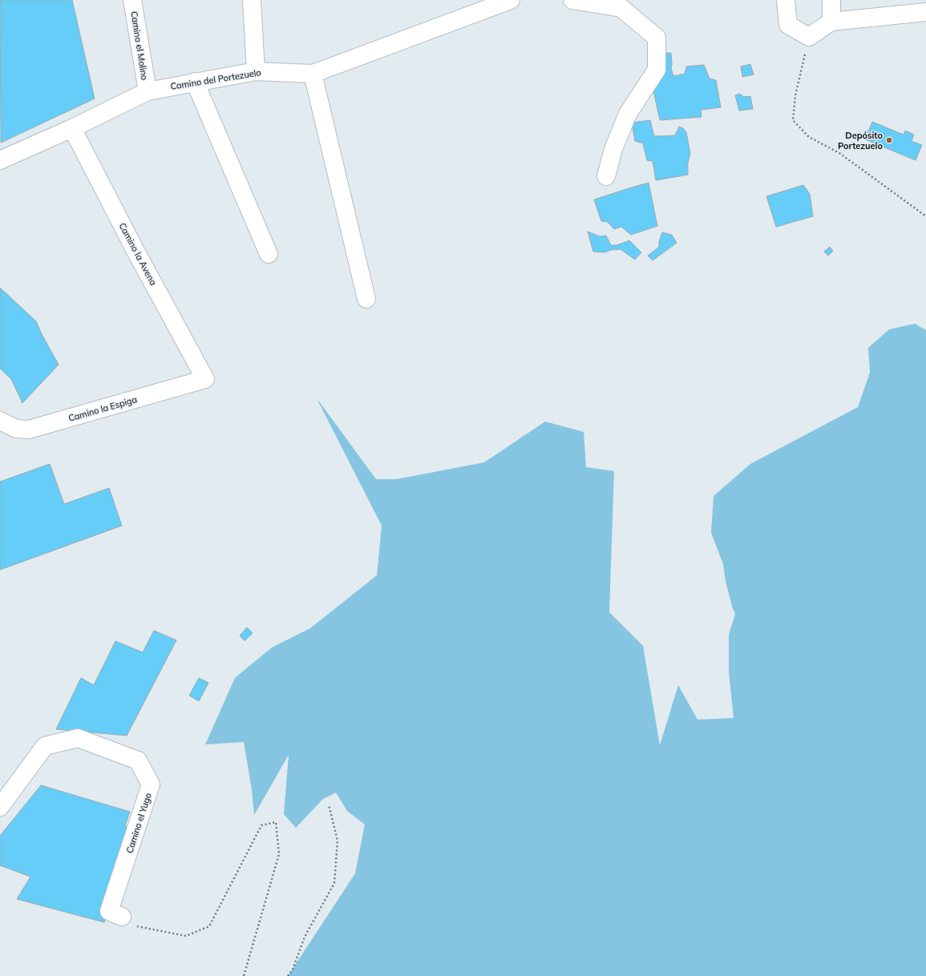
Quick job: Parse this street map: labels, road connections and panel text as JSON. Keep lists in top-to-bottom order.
{
  "streets": {
    "street": [
      "Camino el Molino",
      "Camino del Portezuelo",
      "Camino la Avena",
      "Camino la Espiga",
      "Camino el Yugo"
    ]
  },
  "crossings": [
    ["Camino el Molino", "Camino del Portezuelo"],
    ["Camino del Portezuelo", "Camino la Avena"],
    ["Camino la Avena", "Camino la Espiga"]
  ],
  "places": ["Depósito Portezuelo"]
}
